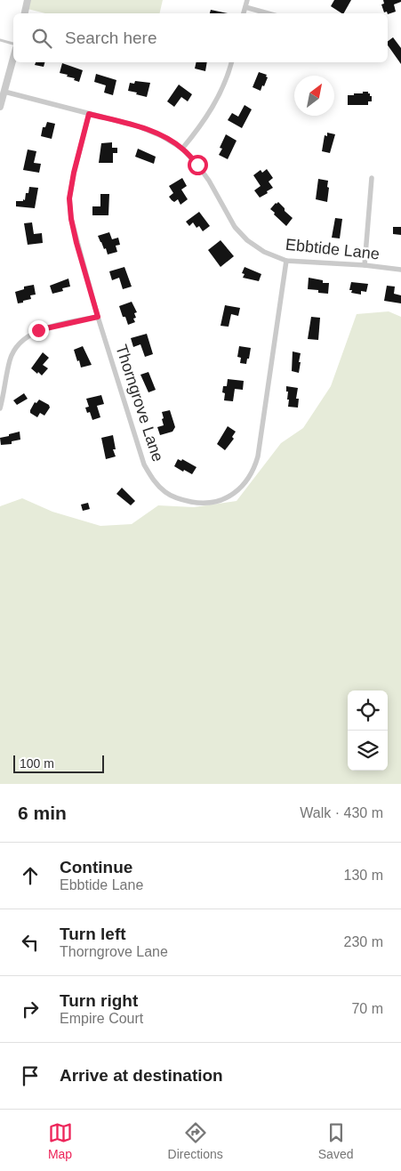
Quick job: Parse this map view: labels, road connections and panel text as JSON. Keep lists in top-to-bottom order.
{
  "streets": {
    "street": ["Ebbtide Lane", "Thorngrove Lane"]
  },
  "crossings": [
    ["Ebbtide Lane", "Thorngrove Lane"]
  ],
  "scale_bar": "100 m",
  "north": "top right",
  "page": {
    "search": "Search here",
    "scale": "100 m",
    "heading": ["6 min", "Walk · 430 m"],
    "list": [
      ["Continue", "Ebbtide Lane", "130 m"],
      ["Turn left", "Thorngrove Lane", "230 m"],
      ["Turn right", "Empire Court", "70 m"],
      "Arrive at destination"
    ],
    "nav": ["Map", "Directions", "Saved"]
  }
}
